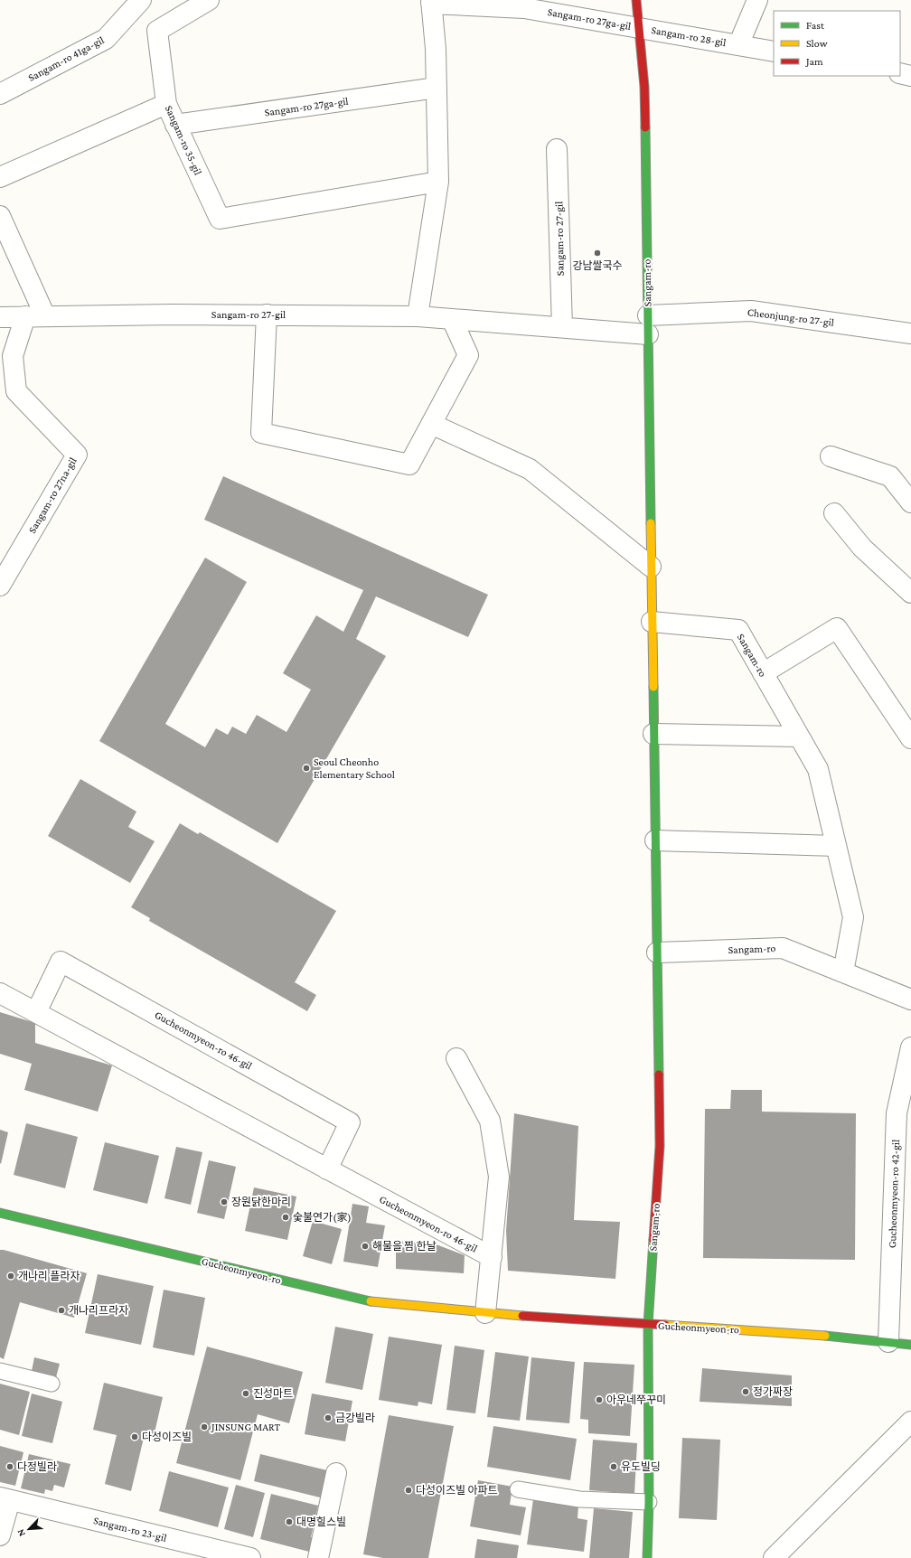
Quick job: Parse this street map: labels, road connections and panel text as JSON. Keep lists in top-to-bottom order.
{
  "streets": {
    "street": [
      "Sangam-ro 27ga-gil",
      "Sangam-ro 28-gil",
      "Sangam-ro 41ga-gil",
      "Sangam-ro 35-gil",
      "Sangam-ro 27-gil",
      "Sangam-ro",
      "Cheonjung-ro 27-gil",
      "Sangam-ro 27na-gil",
      "Gucheonmyeon-ro 46-gil",
      "Gucheonmyeon-ro 42-gil",
      "Gucheonmyeon-ro",
      "Sangam-ro 23-gil"
    ]
  },
  "crossings": [
    ["Sangam-ro 27ga-gil", "Sangam-ro 28-gil"],
    ["Sangam-ro 27ga-gil", "Sangam-ro 35-gil"],
    ["Sangam-ro 27ga-gil", "Sangam-ro 27-gil"],
    ["Sangam-ro 27ga-gil", "Sangam-ro"],
    ["Sangam-ro 28-gil", "Sangam-ro"],
    ["Sangam-ro 27-gil", "Sangam-ro"],
    ["Sangam-ro 27-gil", "Cheonjung-ro 27-gil"],
    ["Sangam-ro 27-gil", "Sangam-ro 27na-gil"],
    ["Sangam-ro", "Cheonjung-ro 27-gil"],
    ["Sangam-ro", "Gucheonmyeon-ro"],
    ["Gucheonmyeon-ro 42-gil", "Gucheonmyeon-ro"]
  ],
  "places": [
    "강남쌀국수",
    "Seoul Cheonho Elementary School",
    "장원닭한마리",
    "숯불연가(家)",
    "해물을 찜 한날",
    "개나리 플라자",
    "개나리프라자",
    "정가짜장",
    "진성마트",
    "아우네쭈꾸미",
    "금강빌라",
    "JINSUNG MART",
    "다성이즈빌",
    "다정빌라",
    "유도빌딩",
    "다성이즈빌 아파트",
    "대명힐스빌"
  ],
  "legend": ["Fast", "Slow", "Jam"],
  "north": "bottom left"
}
